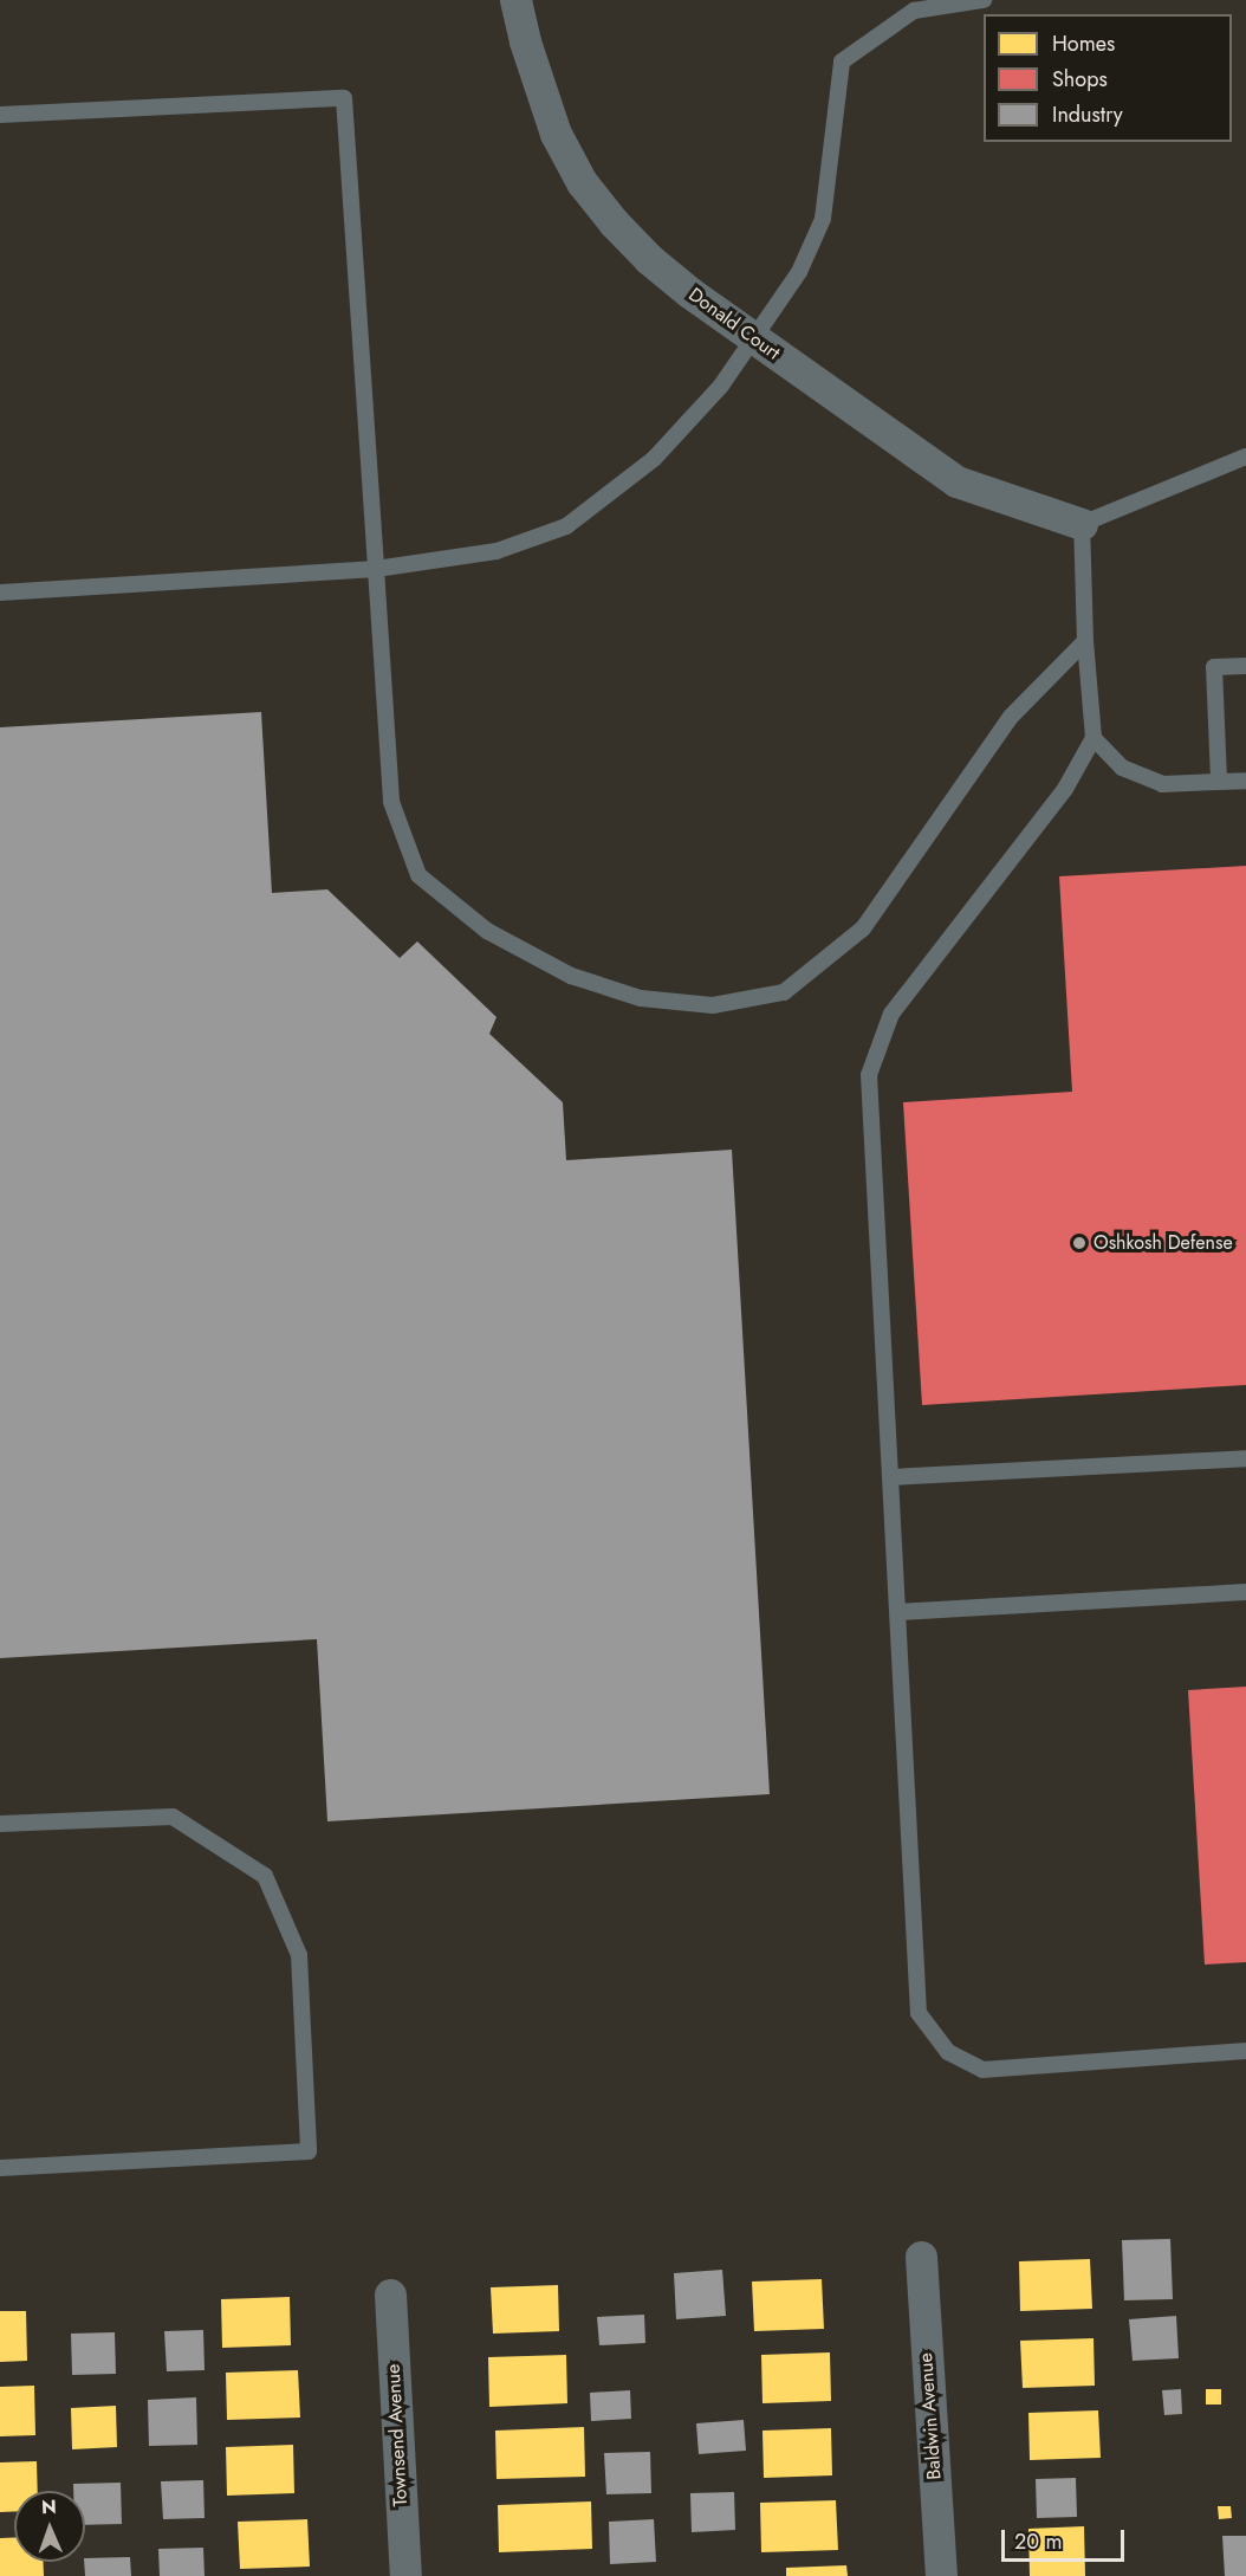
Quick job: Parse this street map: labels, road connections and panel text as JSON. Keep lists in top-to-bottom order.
{
  "streets": {
    "street": ["Donald Court", "Baldwin Avenue", "Townsend Avenue"]
  },
  "places": ["Oshkosh Defense"],
  "legend": ["Homes", "Shops", "Industry"],
  "scale_bar": "20 m",
  "north": "top"
}
